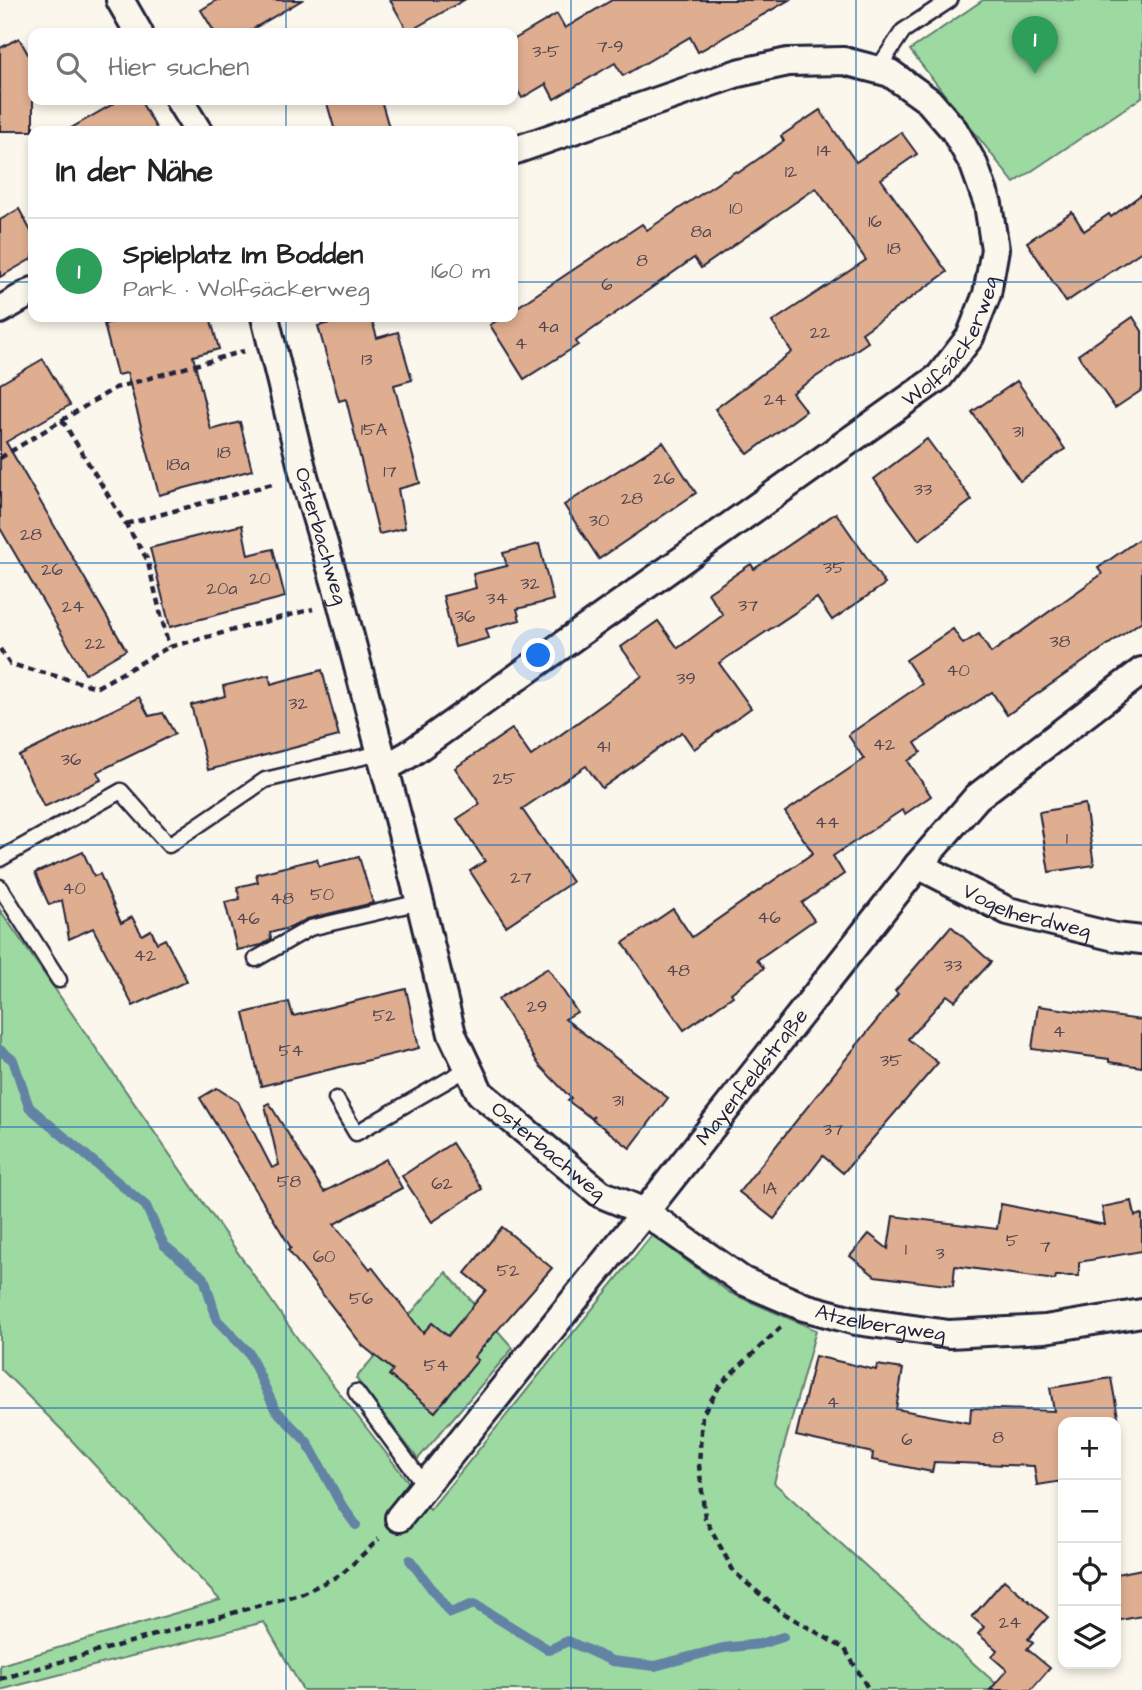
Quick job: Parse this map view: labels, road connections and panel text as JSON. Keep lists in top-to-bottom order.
{
  "streets": {
    "street": [
      "Wolfsäckerweg",
      "Osterbachweg",
      "Vogelherdweg",
      "Mayenfeldstraße",
      "Atzelbergweg"
    ]
  },
  "crossings": [
    ["Wolfsäckerweg", "Osterbachweg"],
    ["Osterbachweg", "Mayenfeldstraße"],
    ["Osterbachweg", "Atzelbergweg"],
    ["Vogelherdweg", "Mayenfeldstraße"],
    ["Mayenfeldstraße", "Atzelbergweg"]
  ],
  "house_numbers": [
    "7-9",
    "3-5",
    "14",
    "12",
    "10",
    "16",
    "8a",
    "18",
    "8",
    "6",
    "4a",
    "22",
    "4",
    "13",
    "24",
    "15A",
    "31",
    "18",
    "18a",
    "17",
    "26",
    "33",
    "28",
    "30",
    "28",
    "35",
    "26",
    "20",
    "32",
    "20a",
    "34",
    "37",
    "24",
    "36",
    "38",
    "22",
    "40",
    "39",
    "32",
    "42",
    "41",
    "36",
    "25",
    "44",
    "1",
    "27",
    "40",
    "50",
    "48",
    "46",
    "46",
    "42",
    "33",
    "48",
    "29",
    "52",
    "4",
    "54",
    "35",
    "31",
    "37",
    "58",
    "62",
    "1A",
    "5",
    "7",
    "1",
    "3",
    "60",
    "52",
    "56",
    "54",
    "4",
    "8",
    "6",
    "24"
  ],
  "page": {
    "pins": "1",
    "search": "Hier suchen",
    "heading": "In der Nähe",
    "list": [
      {
        "mark": "1",
        "name": "Spielplatz Im Bodden",
        "note": "Park · Wolfsäckerweg",
        "value": "160 m"
      }
    ],
    "map_buttons": ["+", "−"]
  }
}
